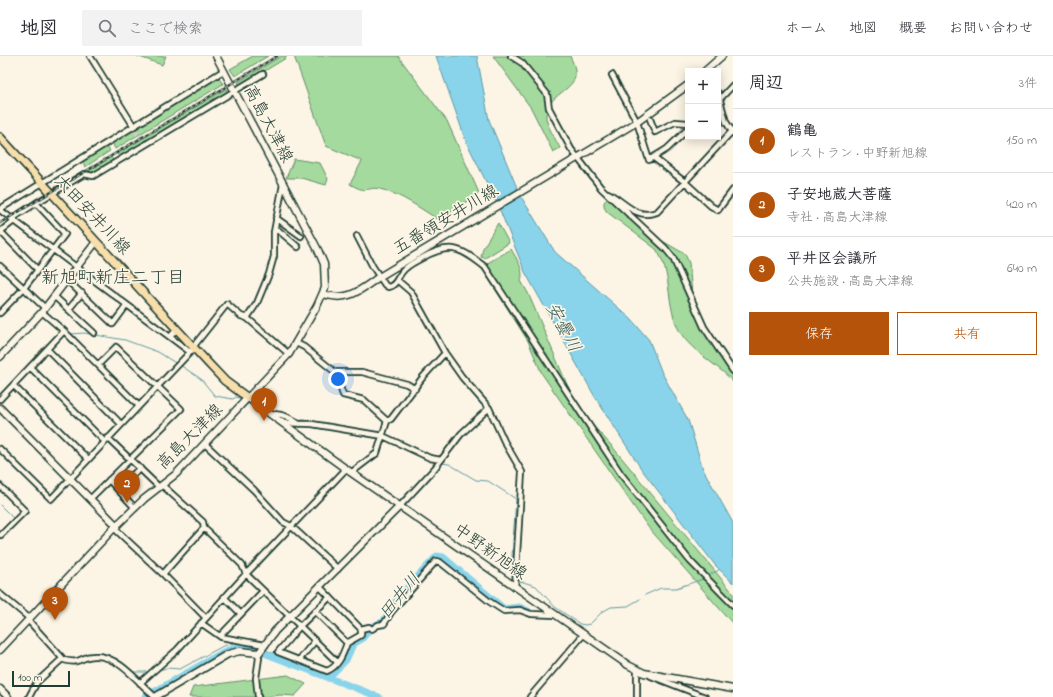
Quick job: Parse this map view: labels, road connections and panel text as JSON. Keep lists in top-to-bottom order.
{
  "streets": {
    "main road": [
      "高島大津線",
      "太田安井川線",
      "五番領安井川線",
      "中野新旭線"
    ]
  },
  "crossings": [
    ["高島大津線", "太田安井川線"],
    ["高島大津線", "五番領安井川線"],
    ["高島大津線", "中野新旭線"],
    ["太田安井川線", "中野新旭線"]
  ],
  "districts": ["新旭町新庄二丁目"],
  "water": ["安曇川", "田井川"],
  "scale_bar": "100 m",
  "page": {
    "header": "地図",
    "search": "ここで検索",
    "nav": [
      "ホーム",
      "地図",
      "概要",
      "お問い合わせ"
    ],
    "heading": ["周辺", "3件"],
    "map_buttons": ["+", "−"],
    "list": [
      {
        "mark": "1",
        "name": "鶴亀",
        "note": "レストラン · 中野新旭線",
        "value": "150 m"
      },
      {
        "mark": "2",
        "name": "子安地蔵大菩薩",
        "note": "寺社 · 高島大津線",
        "value": "420 m"
      },
      {
        "mark": "3",
        "name": "平井区会議所",
        "note": "公共施設 · 高島大津線",
        "value": "640 m"
      }
    ],
    "buttons": ["保存", "共有"],
    "pins": ["1", "2", "3"],
    "scale": "100 m"
  }
}
